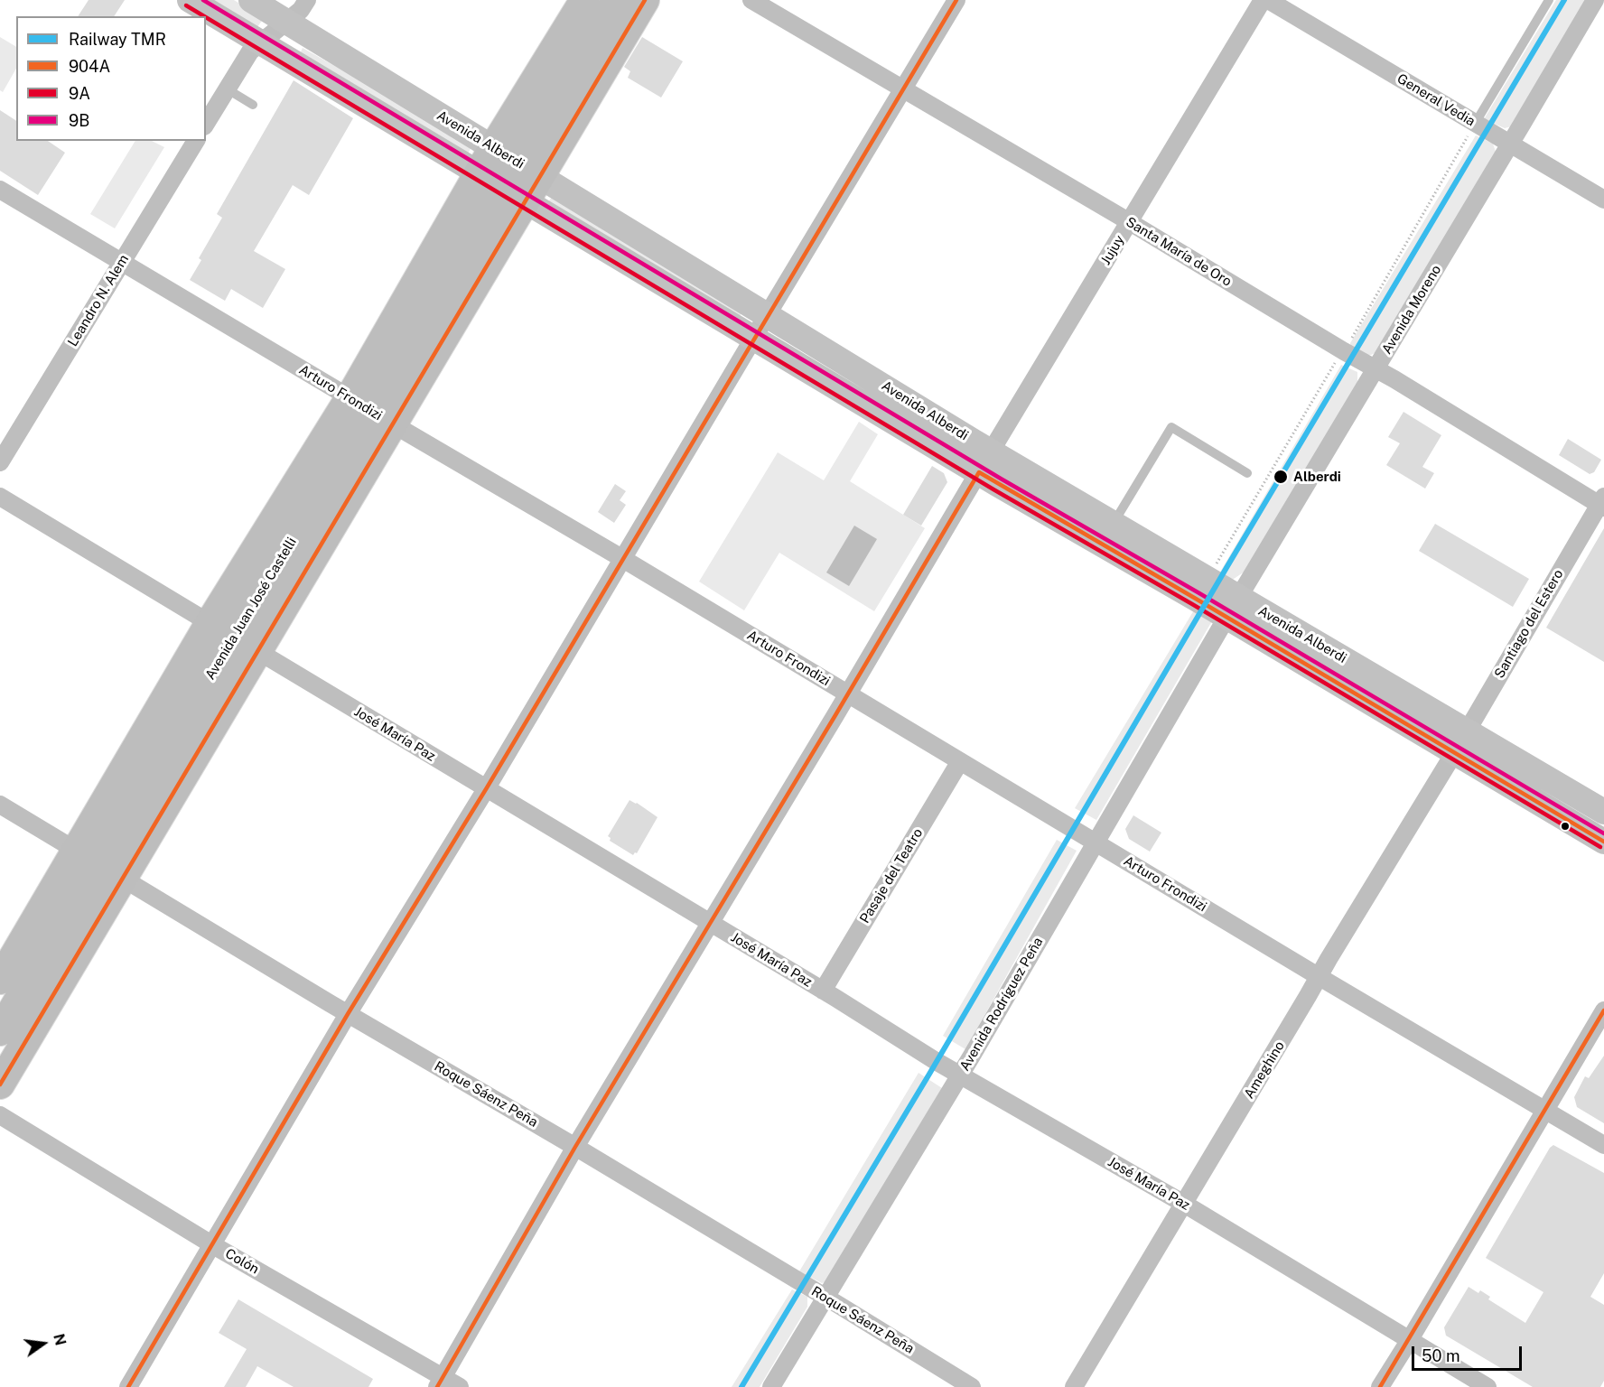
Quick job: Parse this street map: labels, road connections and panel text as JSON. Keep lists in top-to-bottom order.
{
  "streets": {
    "main road": ["Avenida Alberdi", "Avenida Juan José Castelli"],
    "street": [
      "General Vedia",
      "Jujuy",
      "Santa María de Oro",
      "Leandro N. Alem",
      "Avenida Moreno",
      "Arturo Frondizi",
      "Santiago del Estero",
      "José María Paz",
      "Pasaje del Teatro",
      "Avenida Rodríguez Peña",
      "Ameghino",
      "Roque Sáenz Peña",
      "Colón"
    ]
  },
  "crossings": [
    ["General Vedia", "Avenida Moreno"],
    ["Avenida Alberdi", "Jujuy"],
    ["Avenida Alberdi", "Avenida Moreno"],
    ["Avenida Alberdi", "Avenida Juan José Castelli"],
    ["Avenida Alberdi", "Santiago del Estero"],
    ["Avenida Alberdi", "Avenida Rodríguez Peña"],
    ["Avenida Alberdi", "Ameghino"],
    ["Jujuy", "Santa María de Oro"],
    ["Jujuy", "Arturo Frondizi"],
    ["Jujuy", "José María Paz"],
    ["Jujuy", "Roque Sáenz Peña"],
    ["Jujuy", "Colón"],
    ["Santa María de Oro", "Avenida Moreno"],
    ["Santa María de Oro", "Santiago del Estero"],
    ["Leandro N. Alem", "Arturo Frondizi"],
    ["Avenida Moreno", "Avenida Rodríguez Peña"],
    ["Arturo Frondizi", "Avenida Juan José Castelli"],
    ["Arturo Frondizi", "Pasaje del Teatro"],
    ["Arturo Frondizi", "Avenida Rodríguez Peña"],
    ["Arturo Frondizi", "Ameghino"],
    ["Avenida Juan José Castelli", "José María Paz"],
    ["Avenida Juan José Castelli", "Roque Sáenz Peña"],
    ["Santiago del Estero", "Ameghino"],
    ["José María Paz", "Pasaje del Teatro"],
    ["José María Paz", "Avenida Rodríguez Peña"],
    ["José María Paz", "Ameghino"],
    ["Avenida Rodríguez Peña", "Roque Sáenz Peña"]
  ],
  "places": ["Alberdi"],
  "lines": [
    "rail line TMR",
    "transit line 904A",
    "transit line 9B",
    "transit line 9A"
  ],
  "legend": [
    "Railway TMR",
    "904A",
    "9A",
    "9B"
  ],
  "scale_bar": "50 m",
  "north": "right"
}
